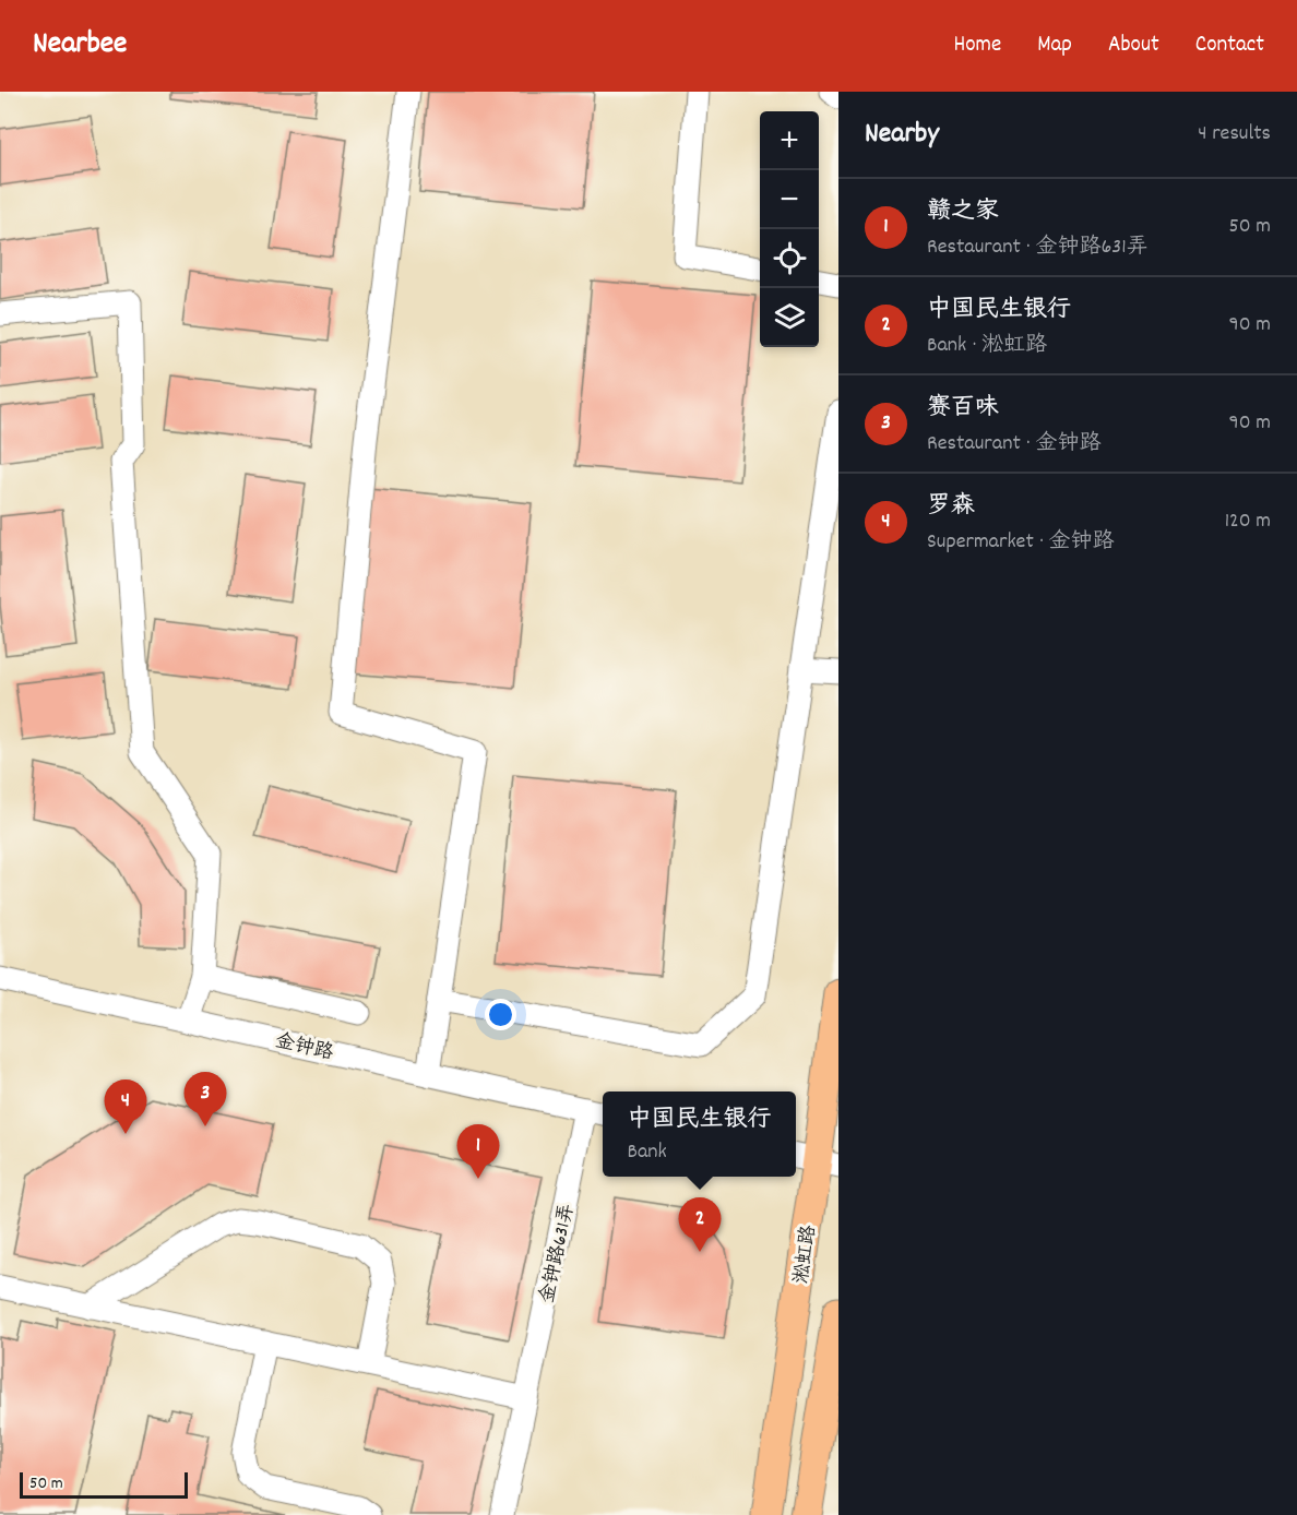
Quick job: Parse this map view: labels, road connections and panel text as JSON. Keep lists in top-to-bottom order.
{
  "streets": {
    "main road": ["淞虹路"],
    "street": ["金钟路", "金钟路631弄"]
  },
  "crossings": [
    ["金钟路", "金钟路631弄"]
  ],
  "scale_bar": "50 m",
  "page": {
    "header": "Nearbee",
    "nav": [
      "Home",
      "Map",
      "About",
      "Contact"
    ],
    "heading": ["Nearby", "4 results"],
    "map_buttons": ["+", "−"],
    "list": [
      {
        "mark": "1",
        "name": "赣之家",
        "note": "Restaurant · 金钟路631弄",
        "value": "50 m"
      },
      {
        "mark": "2",
        "name": "中国民生银行",
        "note": "Bank · 淞虹路",
        "value": "90 m"
      },
      {
        "mark": "3",
        "name": "赛百味",
        "note": "Restaurant · 金钟路",
        "value": "90 m"
      },
      {
        "mark": "4",
        "name": "罗森",
        "note": "Supermarket · 金钟路",
        "value": "120 m"
      }
    ],
    "pins": [
      "3",
      "4",
      "1",
      "2"
    ],
    "popup": ["中国民生银行", "Bank"],
    "scale": "50 m"
  }
}
